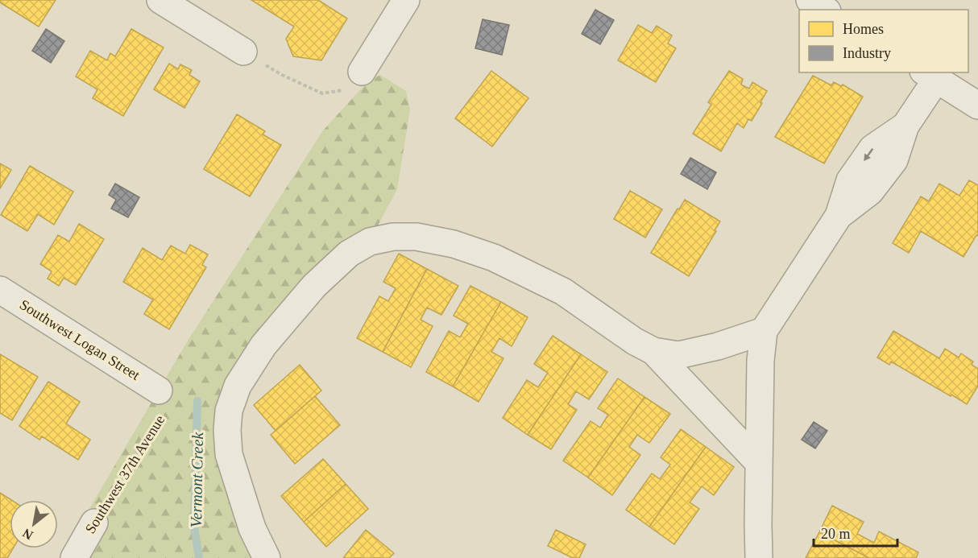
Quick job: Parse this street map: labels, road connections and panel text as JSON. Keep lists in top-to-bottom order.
{
  "streets": {
    "street": ["Southwest Logan Street", "Southwest 37th Avenue"]
  },
  "crossings": [
    ["Southwest Logan Street", "Southwest 37th Avenue"]
  ],
  "water": ["Vermont Creek"],
  "legend": ["Homes", "Industry"],
  "scale_bar": "20 m",
  "north": "bottom left"
}
